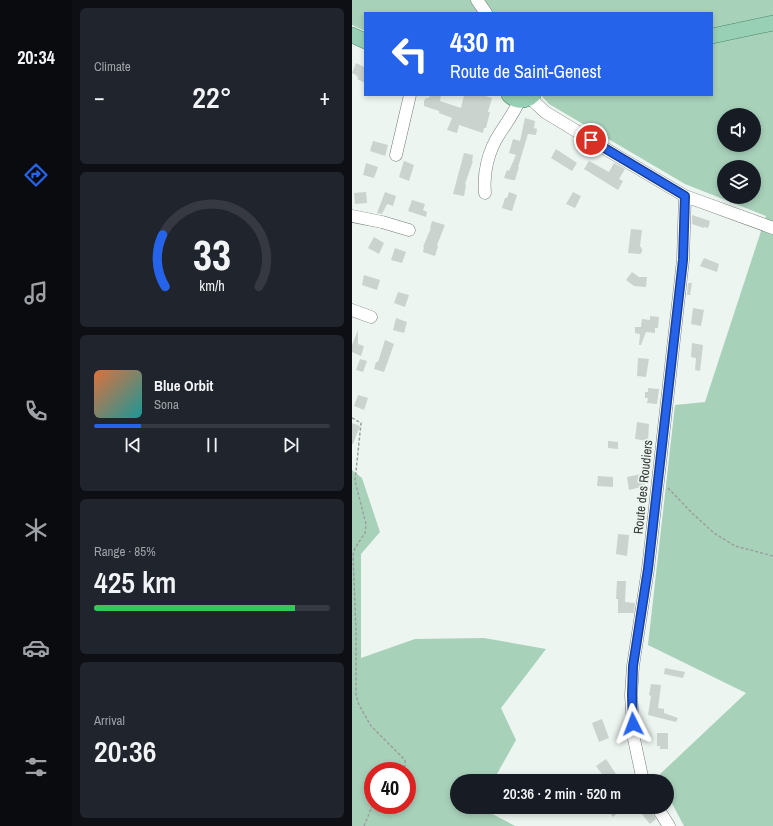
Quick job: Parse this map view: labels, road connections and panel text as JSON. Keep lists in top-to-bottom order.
{
  "streets": {
    "street": ["Route des Roudiers"]
  },
  "page": {
    "tabs": "20:34",
    "tile": [
      "Climate",
      ["Range · 85%", "425 km"],
      ["Arrival", "20:36"]
    ],
    "turn": ["430 m", "Route de Saint-Genest"],
    "heat": ["−", "22°", "+"],
    "song": ["Blue Orbit", "Sona"],
    "limit": "40",
    "trip": "20:36 · 2 min · 520 m",
    "gauge": ["33", "km/h"]
  }
}
